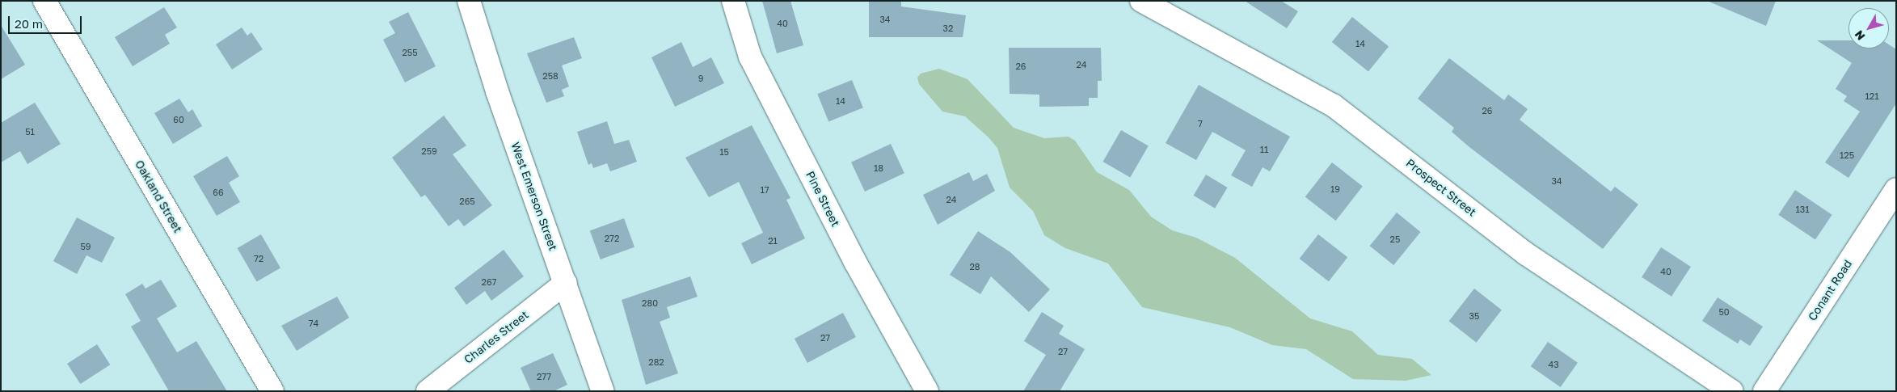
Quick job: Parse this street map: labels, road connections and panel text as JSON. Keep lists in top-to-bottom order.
{
  "streets": {
    "street": [
      "Prospect Street",
      "Oakland Street",
      "West Emerson Street",
      "Pine Street",
      "Conant Road",
      "Charles Street"
    ]
  },
  "crossings": [
    ["West Emerson Street", "Charles Street"]
  ],
  "house_numbers": [
    "34",
    "40",
    "32",
    "14",
    "255",
    "24",
    "26",
    "258",
    "9",
    "121",
    "14",
    "26",
    "60",
    "7",
    "51",
    "11",
    "259",
    "15",
    "125",
    "18",
    "34",
    "19",
    "17",
    "66",
    "24",
    "265",
    "131",
    "272",
    "25",
    "21",
    "59",
    "72",
    "28",
    "40",
    "267",
    "280",
    "50",
    "35",
    "74",
    "27",
    "27",
    "282",
    "43",
    "277"
  ],
  "scale_bar": "20 m",
  "north": "bottom left"
}
